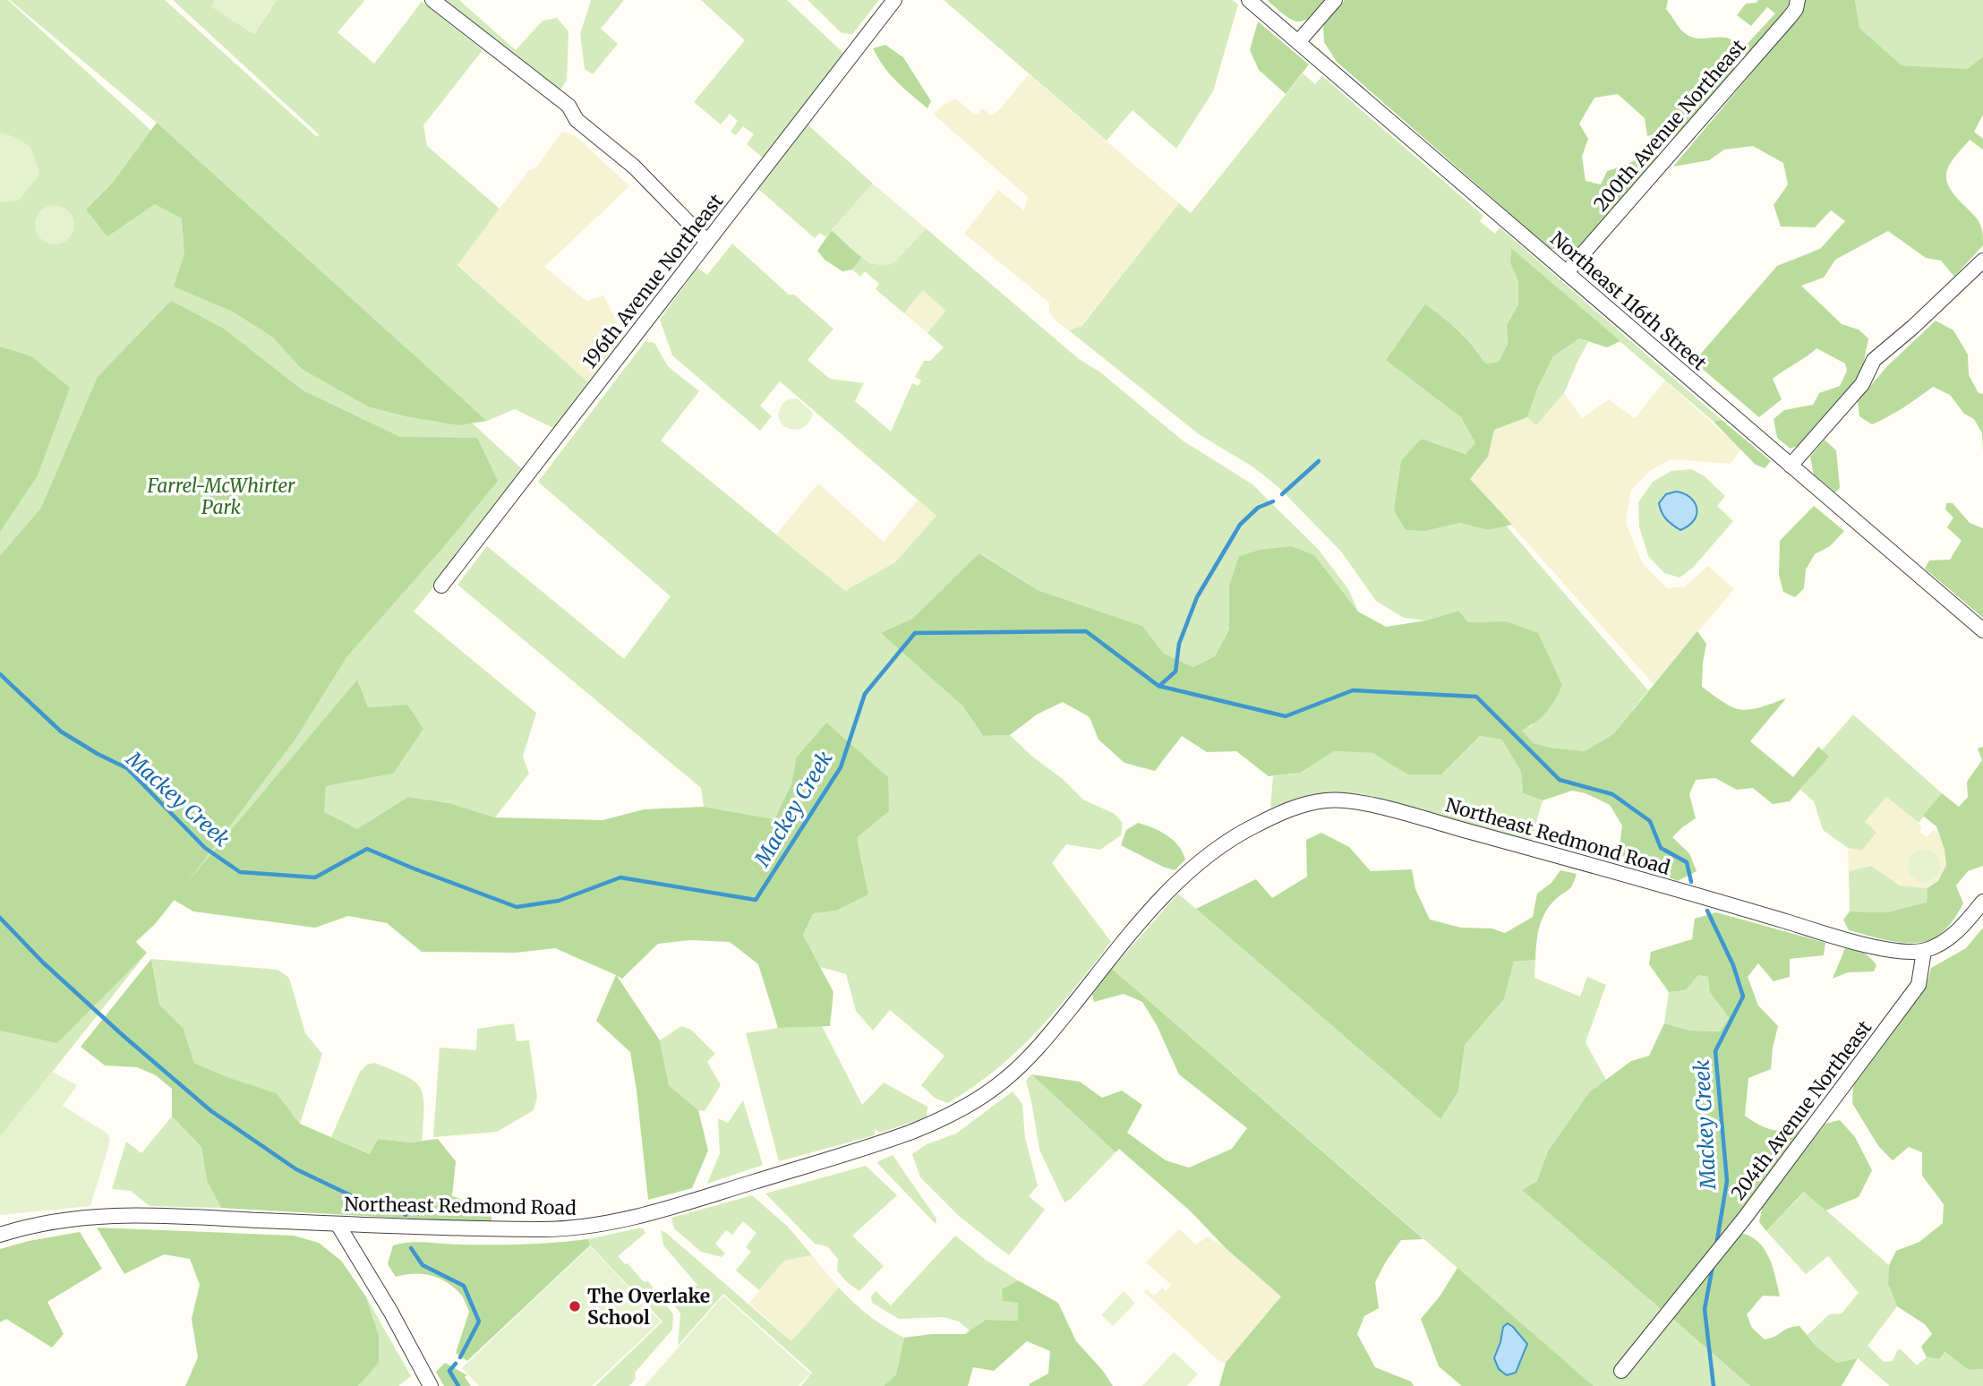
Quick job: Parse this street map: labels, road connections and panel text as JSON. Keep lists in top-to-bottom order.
{
  "streets": {
    "street": [
      "200th Avenue Northeast",
      "196th Avenue Northeast",
      "Northeast 116th Street",
      "Northeast Redmond Road",
      "204th Avenue Northeast"
    ]
  },
  "crossings": [
    ["200th Avenue Northeast", "Northeast 116th Street"],
    ["Northeast Redmond Road", "204th Avenue Northeast"]
  ],
  "water": ["Mackey Creek"],
  "parks": ["Farrel-McWhirter Park"],
  "places": ["The Overlake School"]
}
